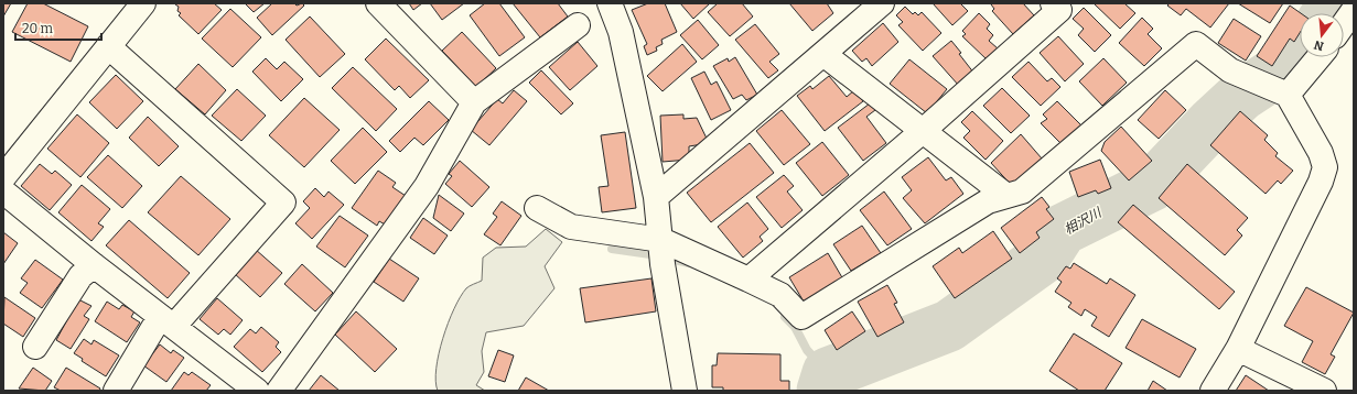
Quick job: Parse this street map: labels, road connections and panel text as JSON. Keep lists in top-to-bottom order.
{
  "water": ["相沢川"],
  "scale_bar": "20 m",
  "north": "bottom"
}
